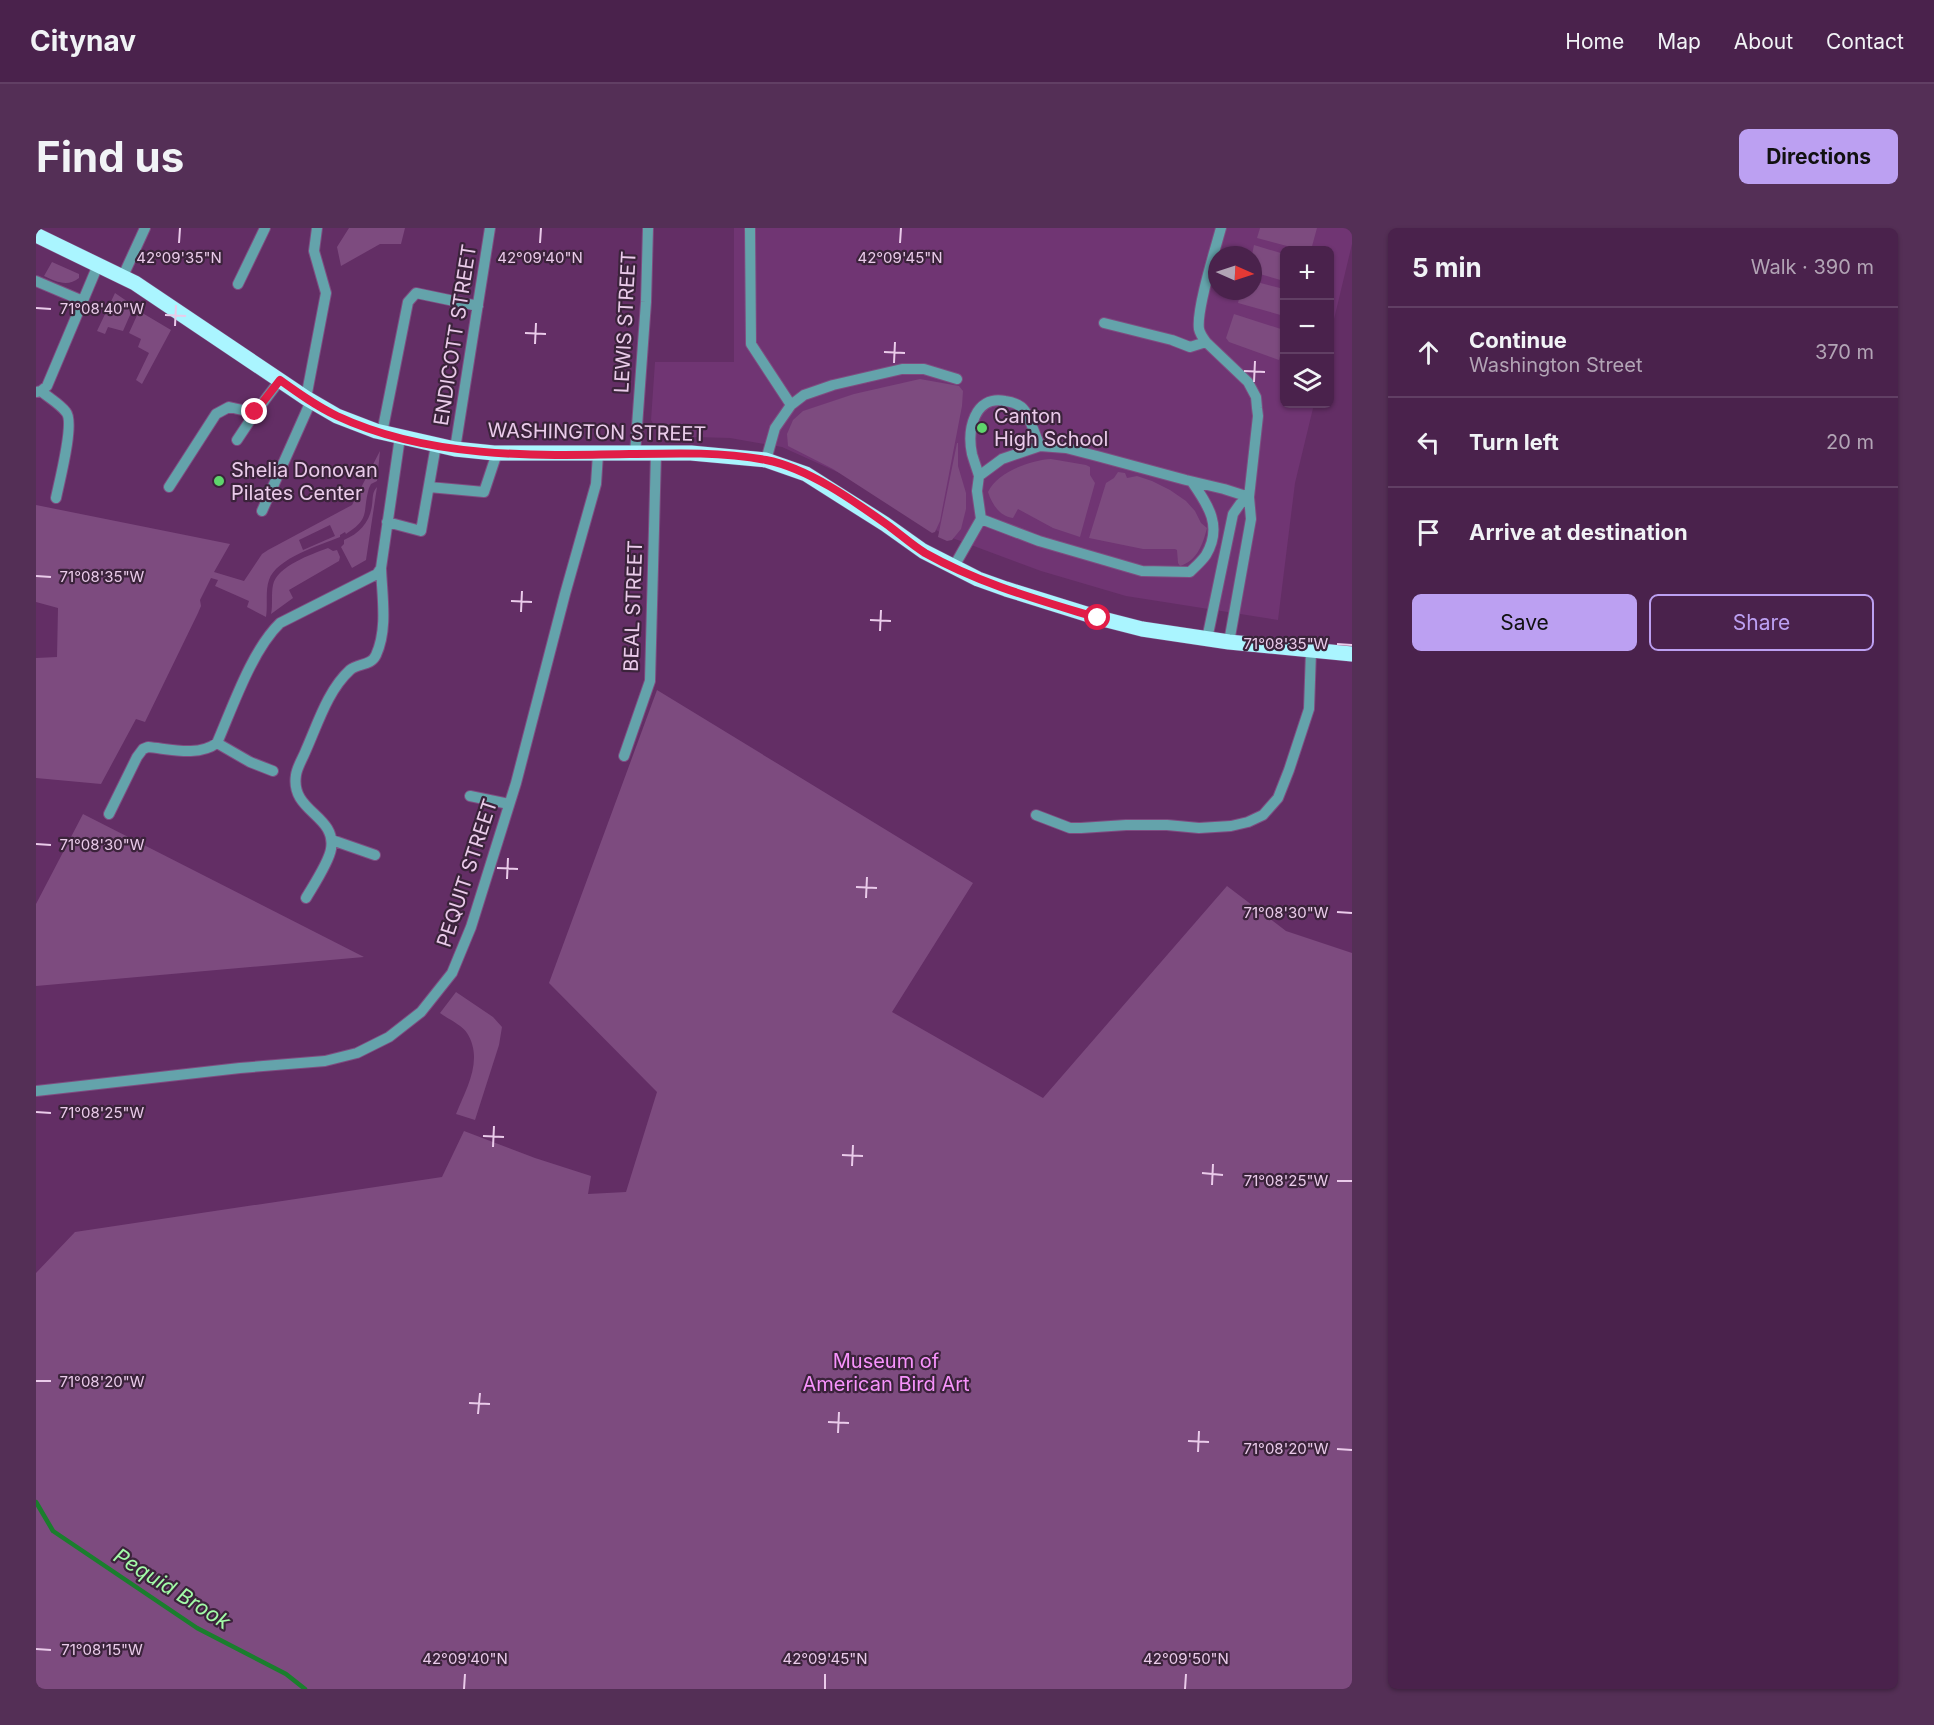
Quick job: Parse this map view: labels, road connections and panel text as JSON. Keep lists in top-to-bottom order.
{
  "streets": {
    "main road": ["WASHINGTON STREET"],
    "street": [
      "LEWIS STREET",
      "ENDICOTT STREET",
      "BEAL STREET",
      "PEQUIT STREET"
    ]
  },
  "crossings": [
    ["LEWIS STREET", "WASHINGTON STREET"],
    ["ENDICOTT STREET", "WASHINGTON STREET"],
    ["WASHINGTON STREET", "BEAL STREET"],
    ["WASHINGTON STREET", "PEQUIT STREET"]
  ],
  "water": ["Pequid Brook"],
  "parks": ["Museum of American Bird Art"],
  "places": ["Canton High School", "Shelia Donovan Pilates Center"],
  "north": "right",
  "page": {
    "header": "Citynav",
    "nav": [
      "Home",
      "Map",
      "About",
      "Contact"
    ],
    "buttons": [
      "Directions",
      ["Save", "Share"]
    ],
    "title": "Find us",
    "heading": ["5 min", "Walk · 390 m"],
    "map_buttons": ["+", "−"],
    "list": [
      ["Continue", "Washington Street", "370 m"],
      ["Turn left", "20 m"],
      "Arrive at destination"
    ]
  },
  "coordinates": [
    "42°09'35\"N",
    "42°09'40\"N",
    "42°09'45\"N",
    "71°08'40\"W",
    "71°08'35\"W",
    "71°08'30\"W",
    "71°08'25\"W",
    "71°08'20\"W",
    "71°08'15\"W",
    "42°09'50\"N"
  ]
}
